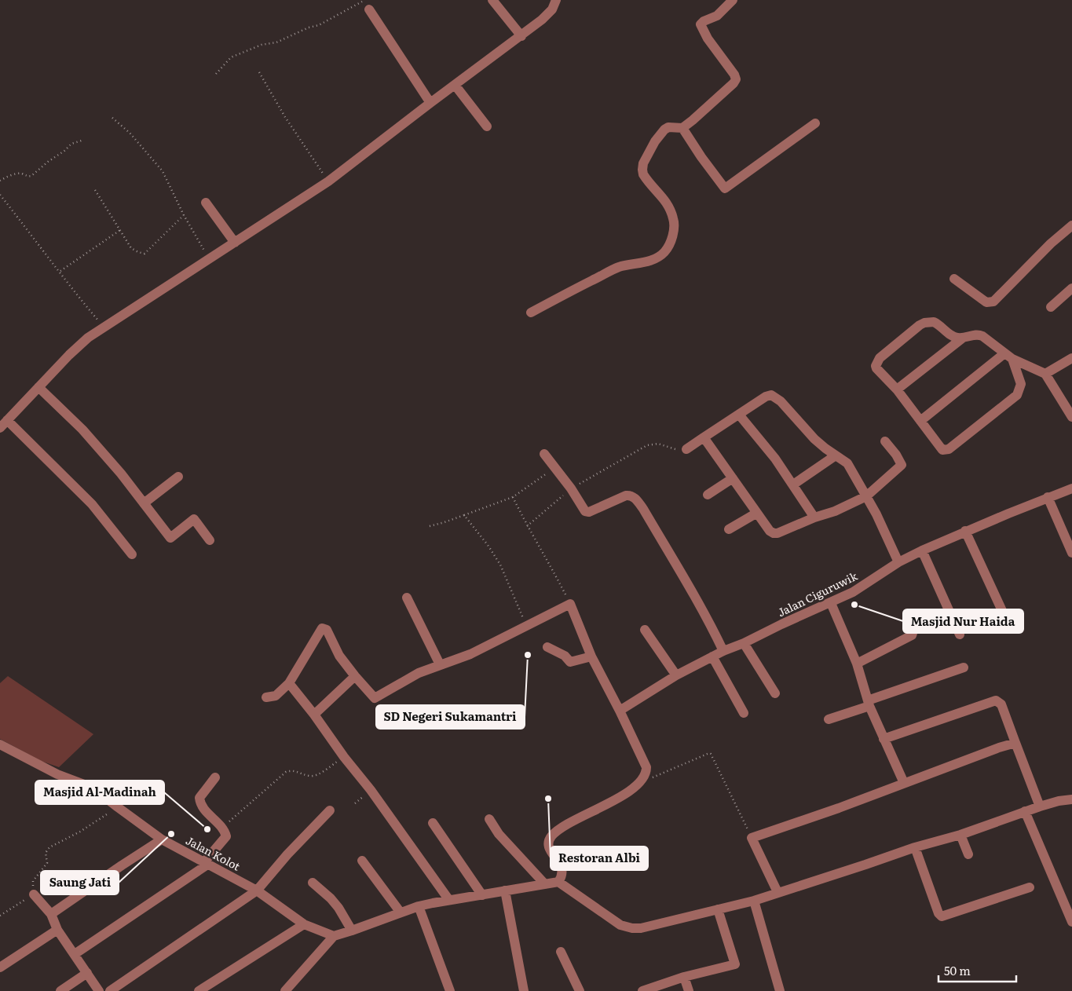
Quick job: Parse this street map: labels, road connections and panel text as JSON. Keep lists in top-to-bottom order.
{
  "streets": {
    "street": ["Jalan Ciguruwik", "Jalan Kolot"]
  },
  "places": [
    "Masjid Nur Haida",
    "SD Negeri Sukamantri",
    "Restoran Albi",
    "Masjid Al-Madinah",
    "Saung Jati"
  ],
  "scale_bar": "50 m"
}
